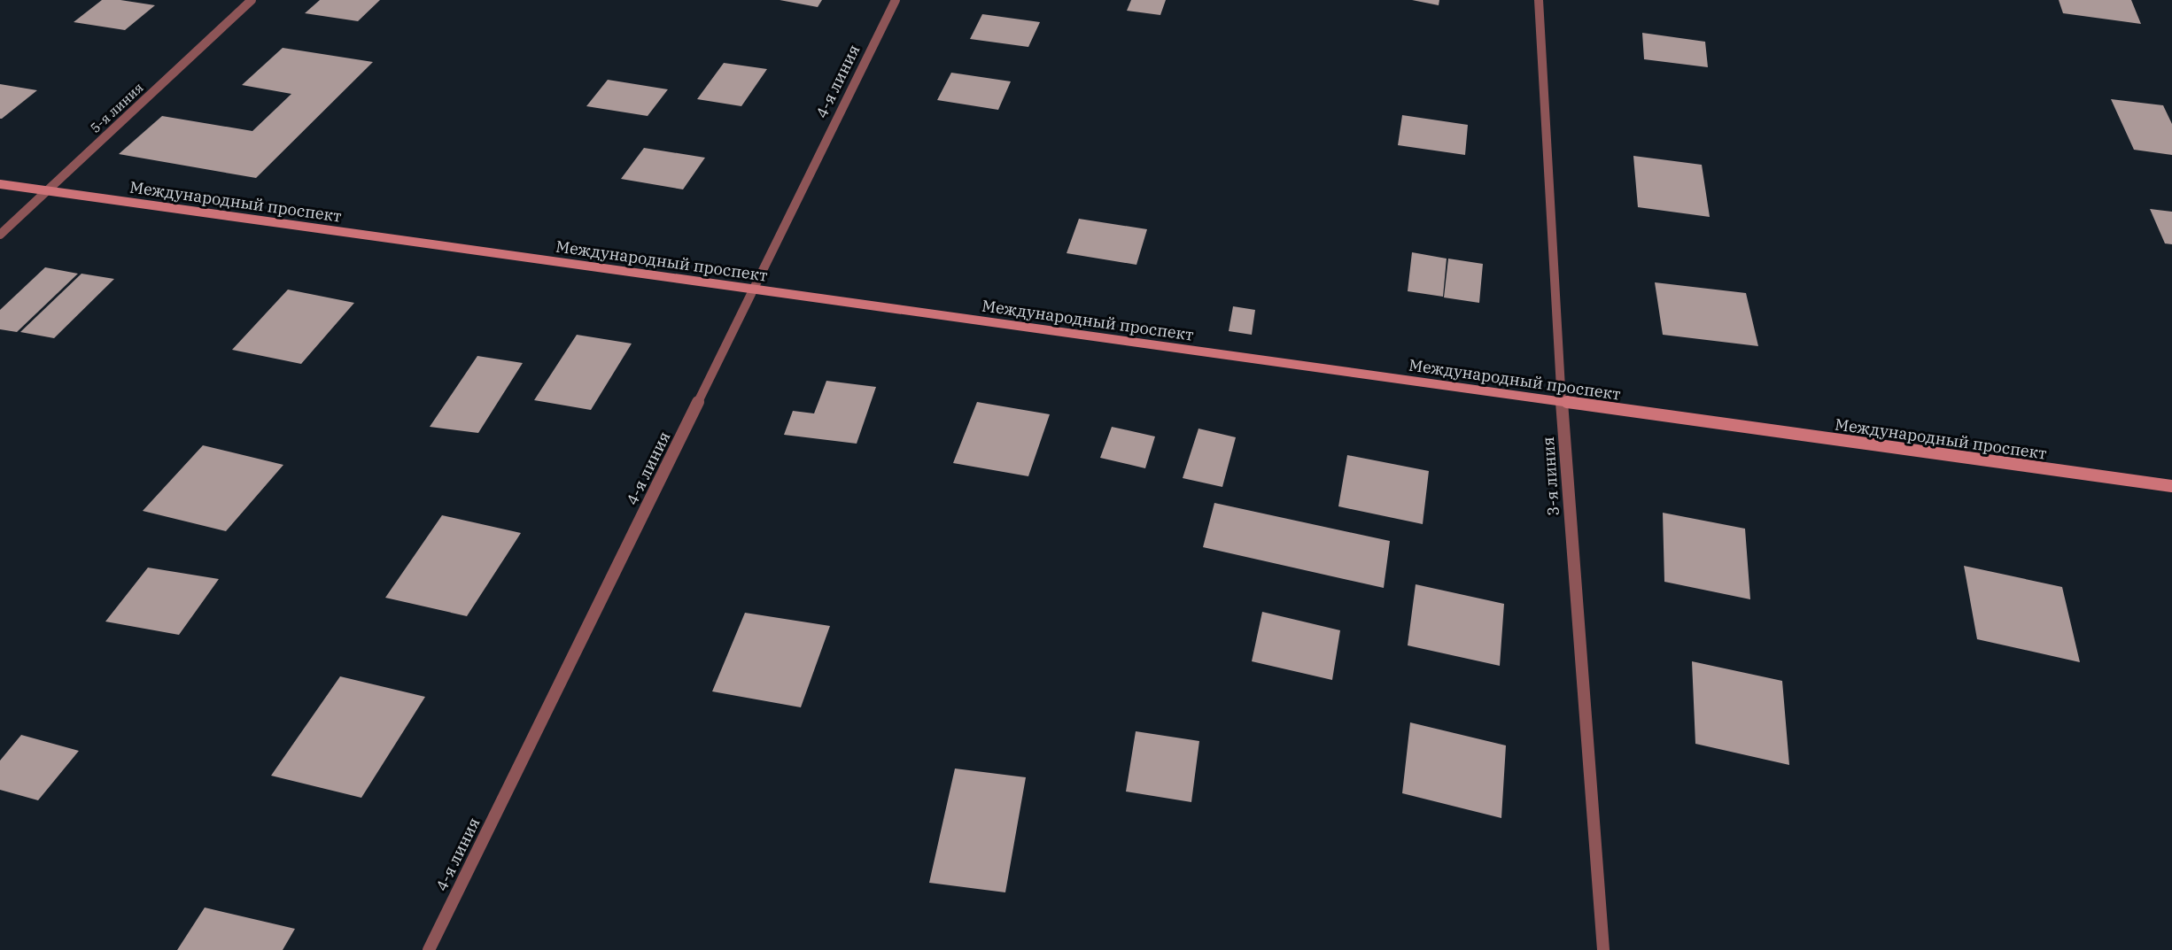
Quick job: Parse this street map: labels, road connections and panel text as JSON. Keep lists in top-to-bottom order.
{
  "streets": {
    "street": [
      "4-я линия",
      "5-я линия",
      "Международный проспект",
      "3-я линия"
    ]
  },
  "crossings": [
    ["4-я линия", "Международный проспект"],
    ["5-я линия", "Международный проспект"],
    ["Международный проспект", "3-я линия"]
  ]
}
